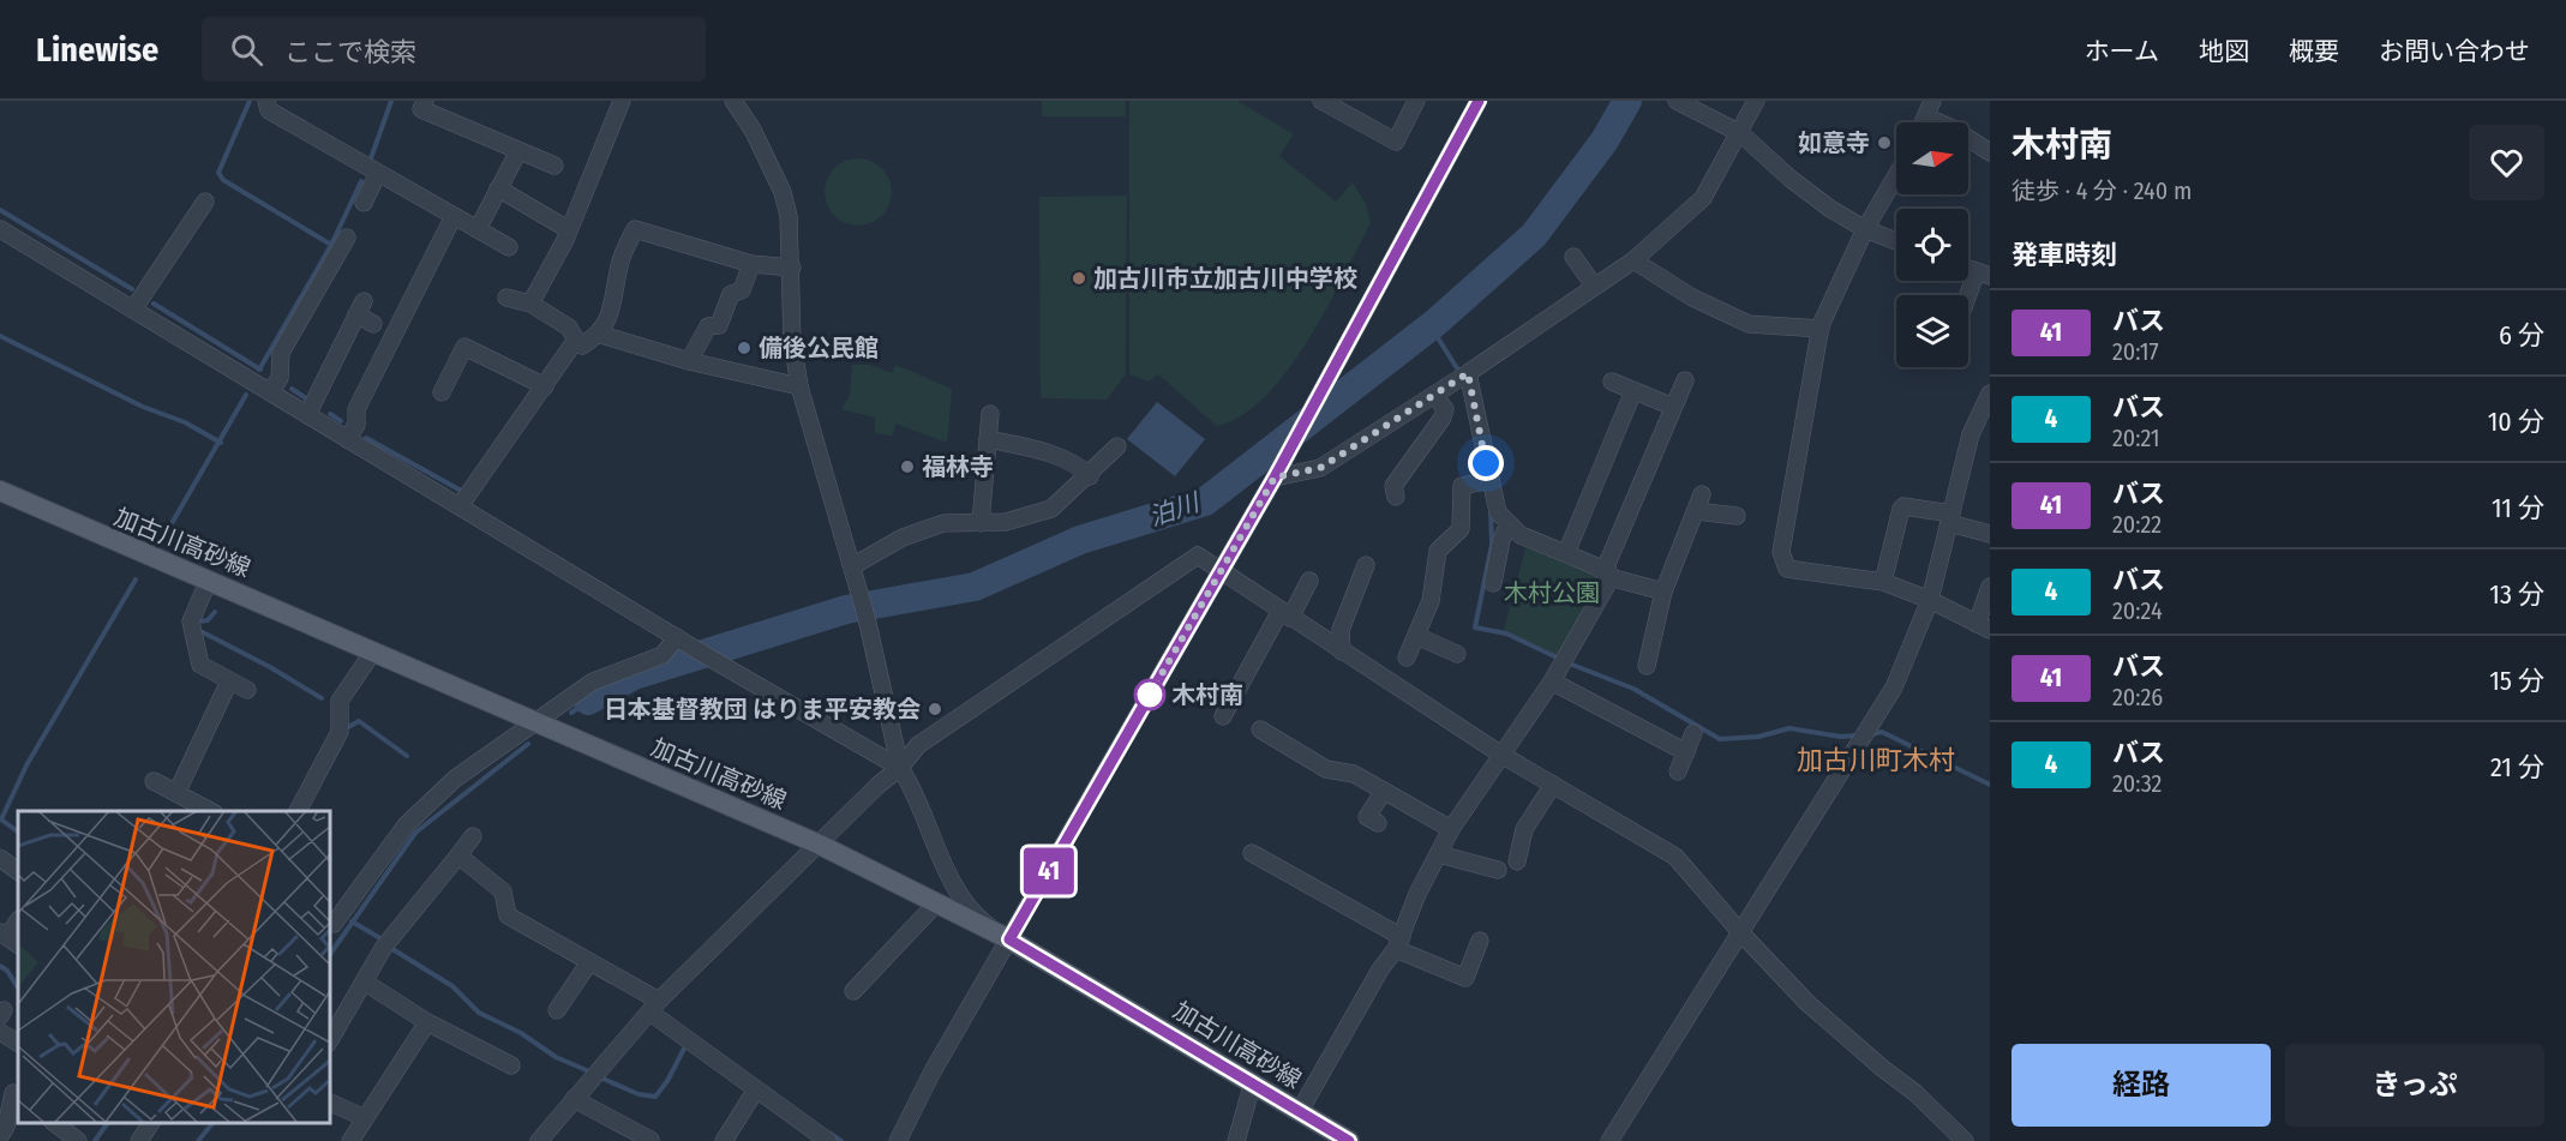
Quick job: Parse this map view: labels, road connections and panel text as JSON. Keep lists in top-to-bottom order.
{
  "streets": {
    "main road": ["加古川高砂線"]
  },
  "districts": ["加古川町木村"],
  "water": ["泊川"],
  "parks": ["木村公園"],
  "places": [
    "如意寺",
    "加古川市立加古川中学校",
    "備後公民館",
    "福林寺",
    "木村南",
    "日本基督教団 はりま平安教会"
  ],
  "lines": ["bus line 41"],
  "north": "right",
  "page": {
    "header": "Linewise",
    "search": "ここで検索",
    "nav": [
      "ホーム",
      "地図",
      "概要",
      "お問い合わせ"
    ],
    "on_map": "41",
    "heading": [
      ["木村南", "徒歩 · 4 分 · 240 m"],
      "発車時刻"
    ],
    "list": [
      {
        "mark": "41",
        "name": "バス",
        "note": "20:17",
        "value": "6 分"
      },
      {
        "mark": "4",
        "name": "バス",
        "note": "20:21",
        "value": "10 分"
      },
      {
        "mark": "41",
        "name": "バス",
        "note": "20:22",
        "value": "11 分"
      },
      {
        "mark": "4",
        "name": "バス",
        "note": "20:24",
        "value": "13 分"
      },
      {
        "mark": "41",
        "name": "バス",
        "note": "20:26",
        "value": "15 分"
      },
      {
        "mark": "4",
        "name": "バス",
        "note": "20:32",
        "value": "21 分"
      }
    ],
    "buttons": ["経路", "きっぷ"]
  }
}
